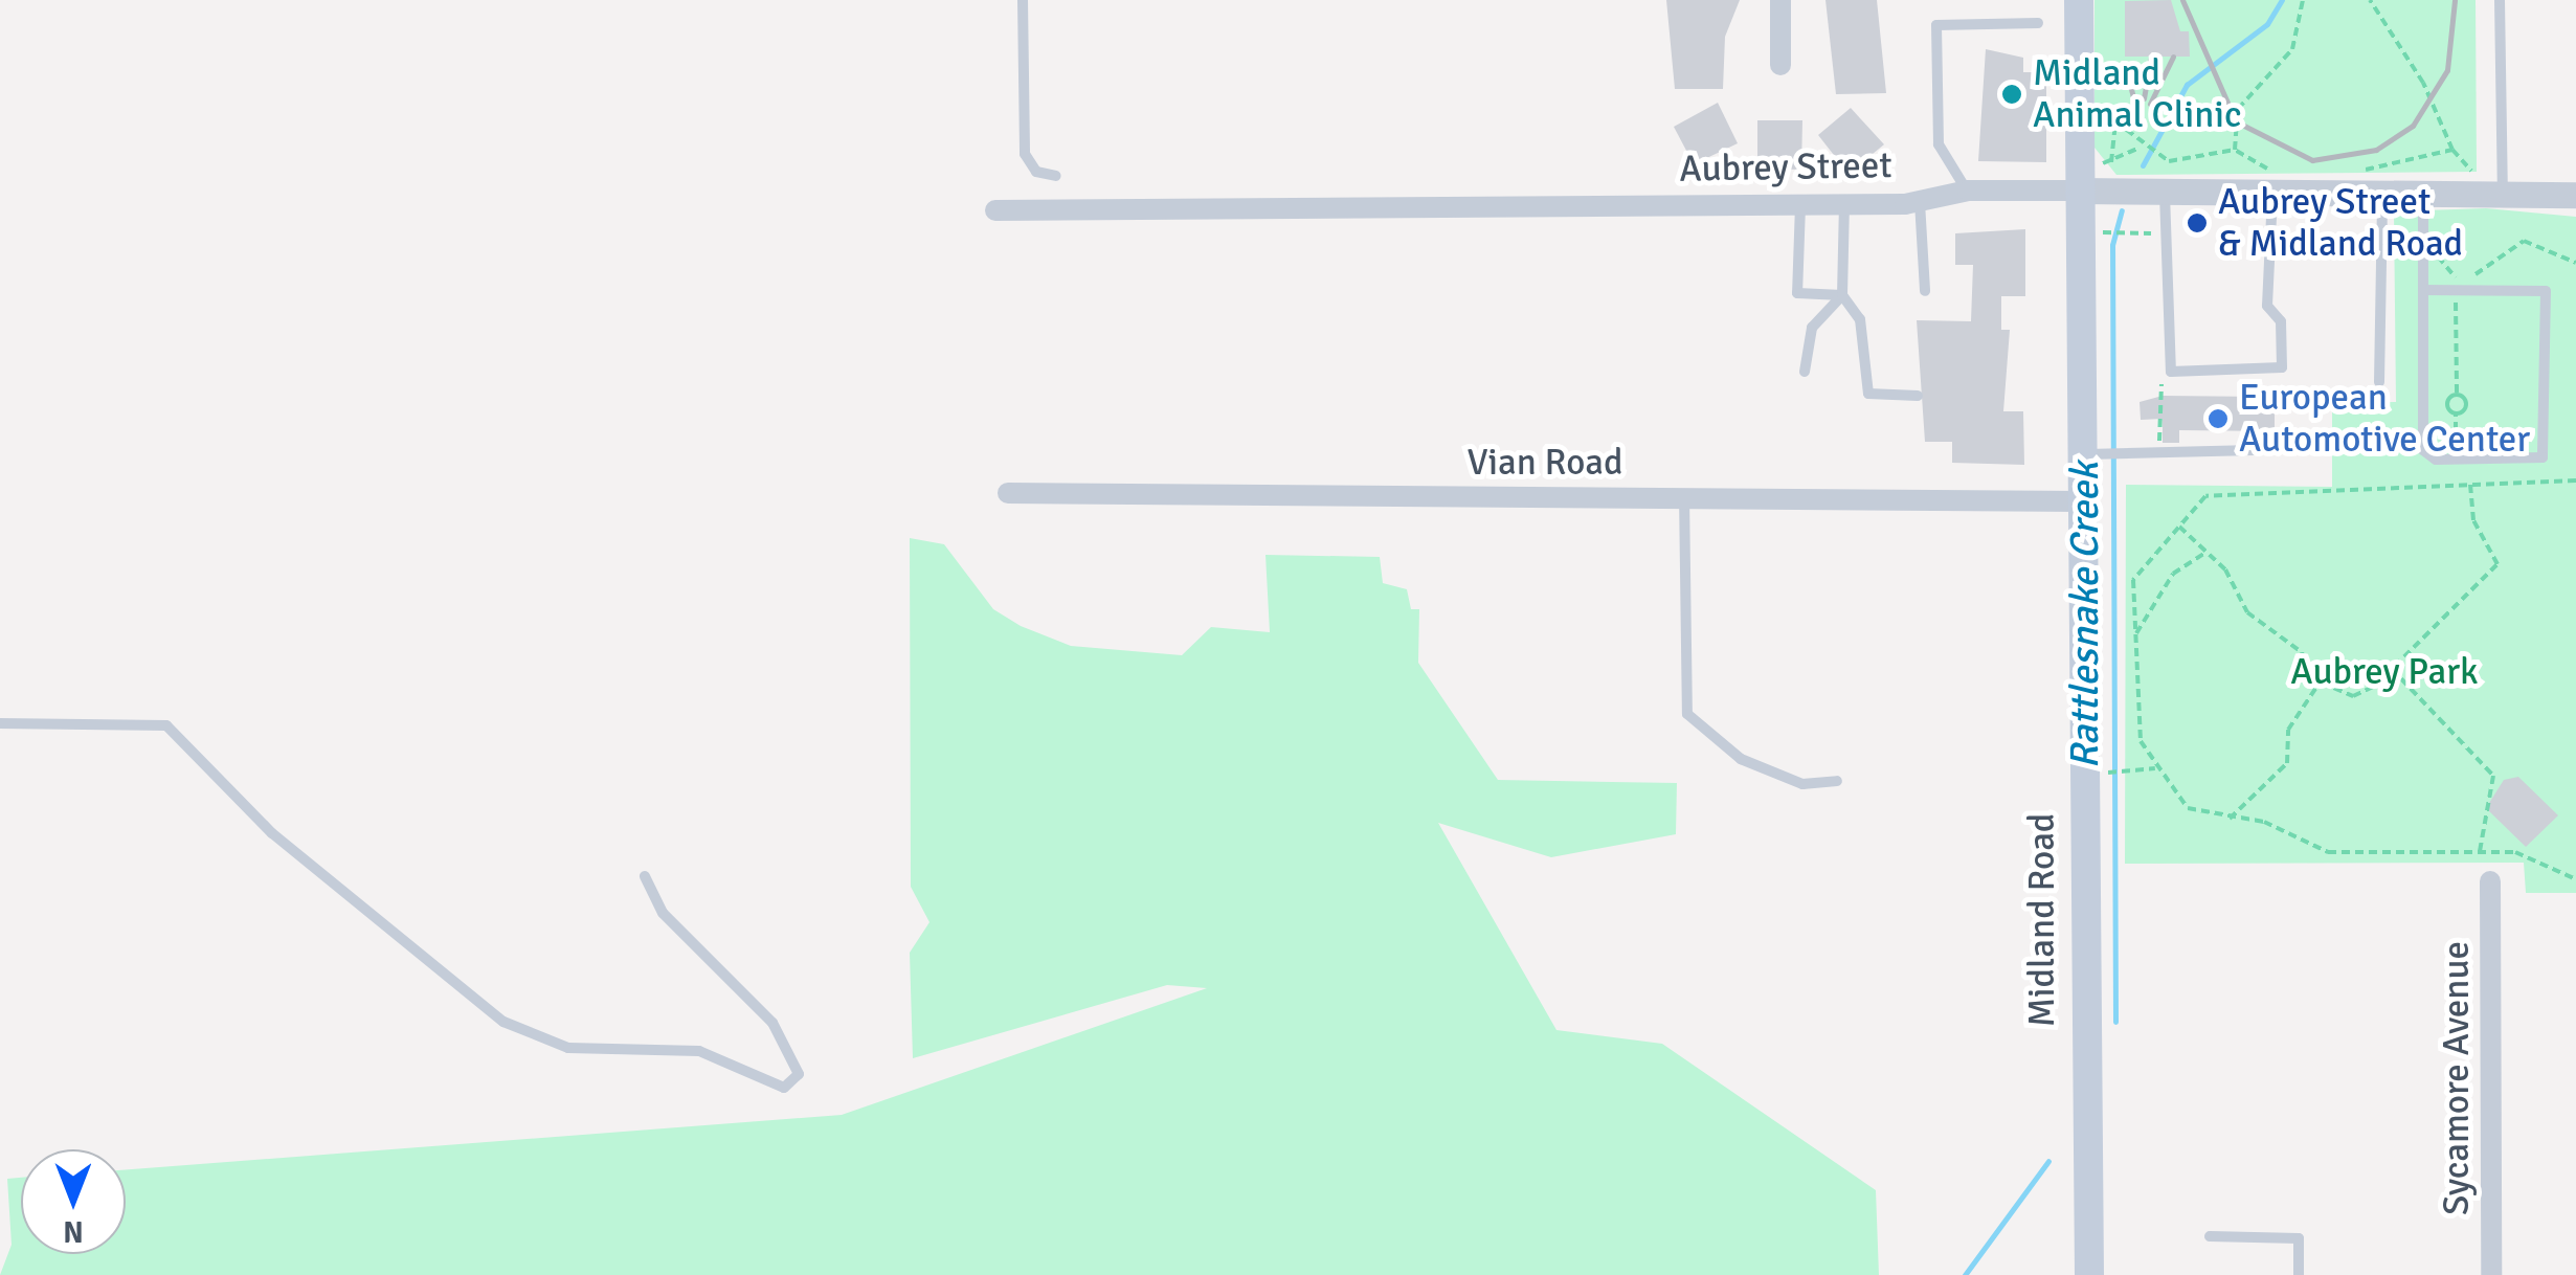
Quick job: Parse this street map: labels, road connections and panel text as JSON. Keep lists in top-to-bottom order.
{
  "streets": {
    "main road": ["Midland Road"],
    "street": ["Aubrey Street", "Vian Road", "Sycamore Avenue"]
  },
  "crossings": [
    ["Aubrey Street", "Midland Road"],
    ["Vian Road", "Midland Road"]
  ],
  "water": ["Rattlesnake Creek"],
  "parks": ["Aubrey Park"],
  "places": ["Midland Animal Clinic", "Aubrey Street & Midland Road", "European Automotive Center"],
  "north": "bottom"
}
